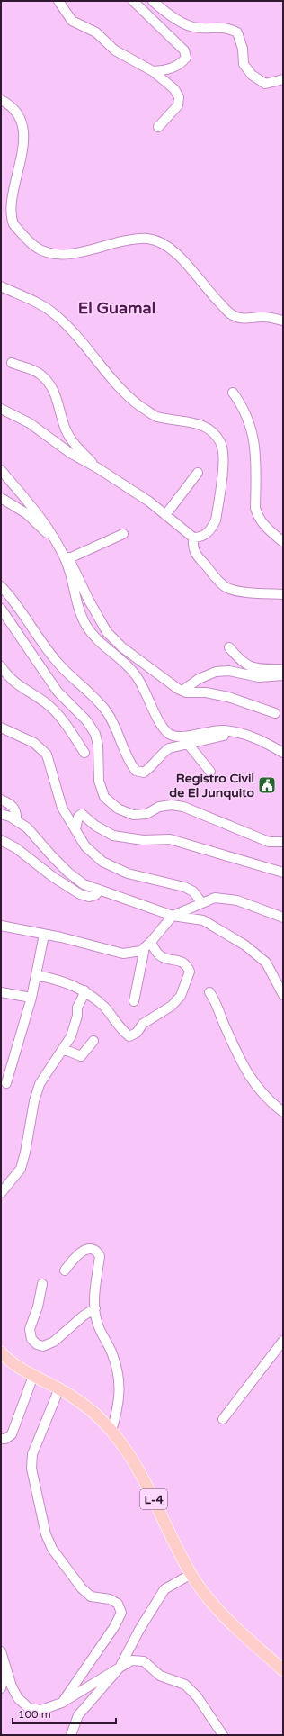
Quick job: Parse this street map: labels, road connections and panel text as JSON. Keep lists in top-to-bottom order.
{
  "streets": {
    "main road": ["L-4"]
  },
  "districts": ["El Guamal"],
  "places": {
    "public building": ["Registro Civil de El Junquito"]
  },
  "scale_bar": "100 m"
}
